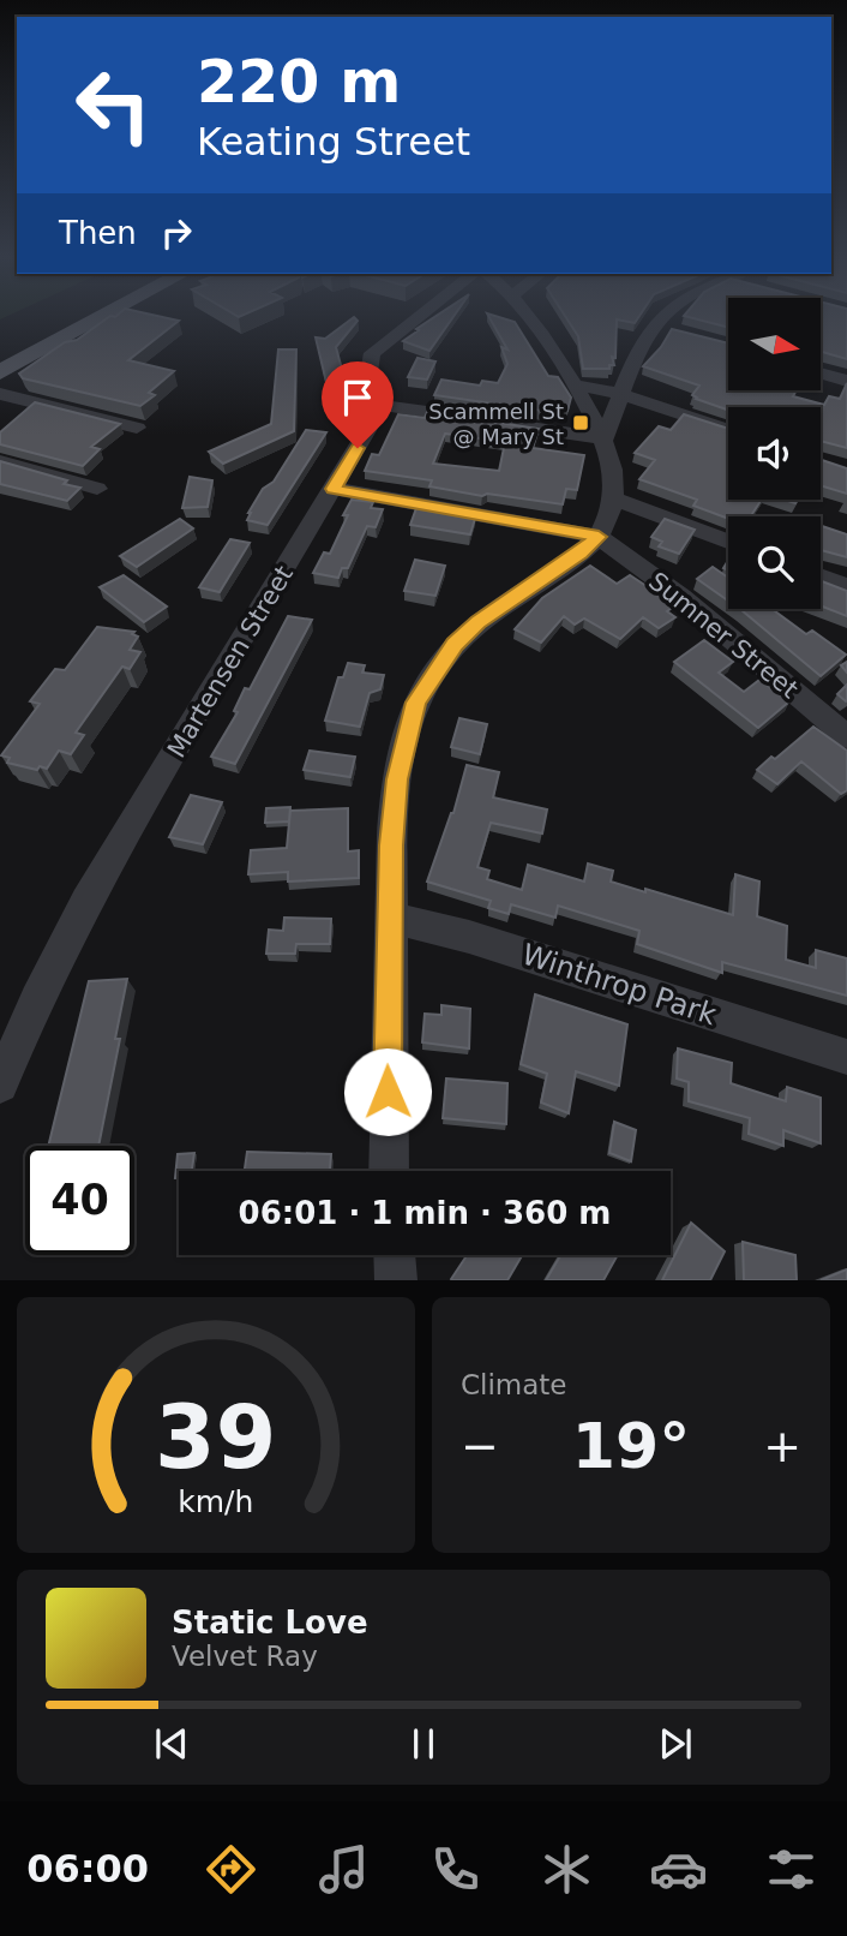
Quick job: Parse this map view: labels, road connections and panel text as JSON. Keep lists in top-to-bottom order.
{
  "streets": {
    "street": ["Sumner Street", "Martensen Street", "Winthrop Park"]
  },
  "places": {
    "transit": ["Scammell St @ Mary St"]
  },
  "north": "right",
  "page": {
    "turn": ["220 m", "Keating Street"],
    "then": "Then",
    "limit": "40",
    "trip": "06:01 · 1 min · 360 m",
    "tile": "Climate",
    "heat": ["−", "19°", "+"],
    "song": ["Static Love", "Velvet Ray"],
    "tabs": "06:00",
    "gauge": ["39", "km/h"]
  }
}
